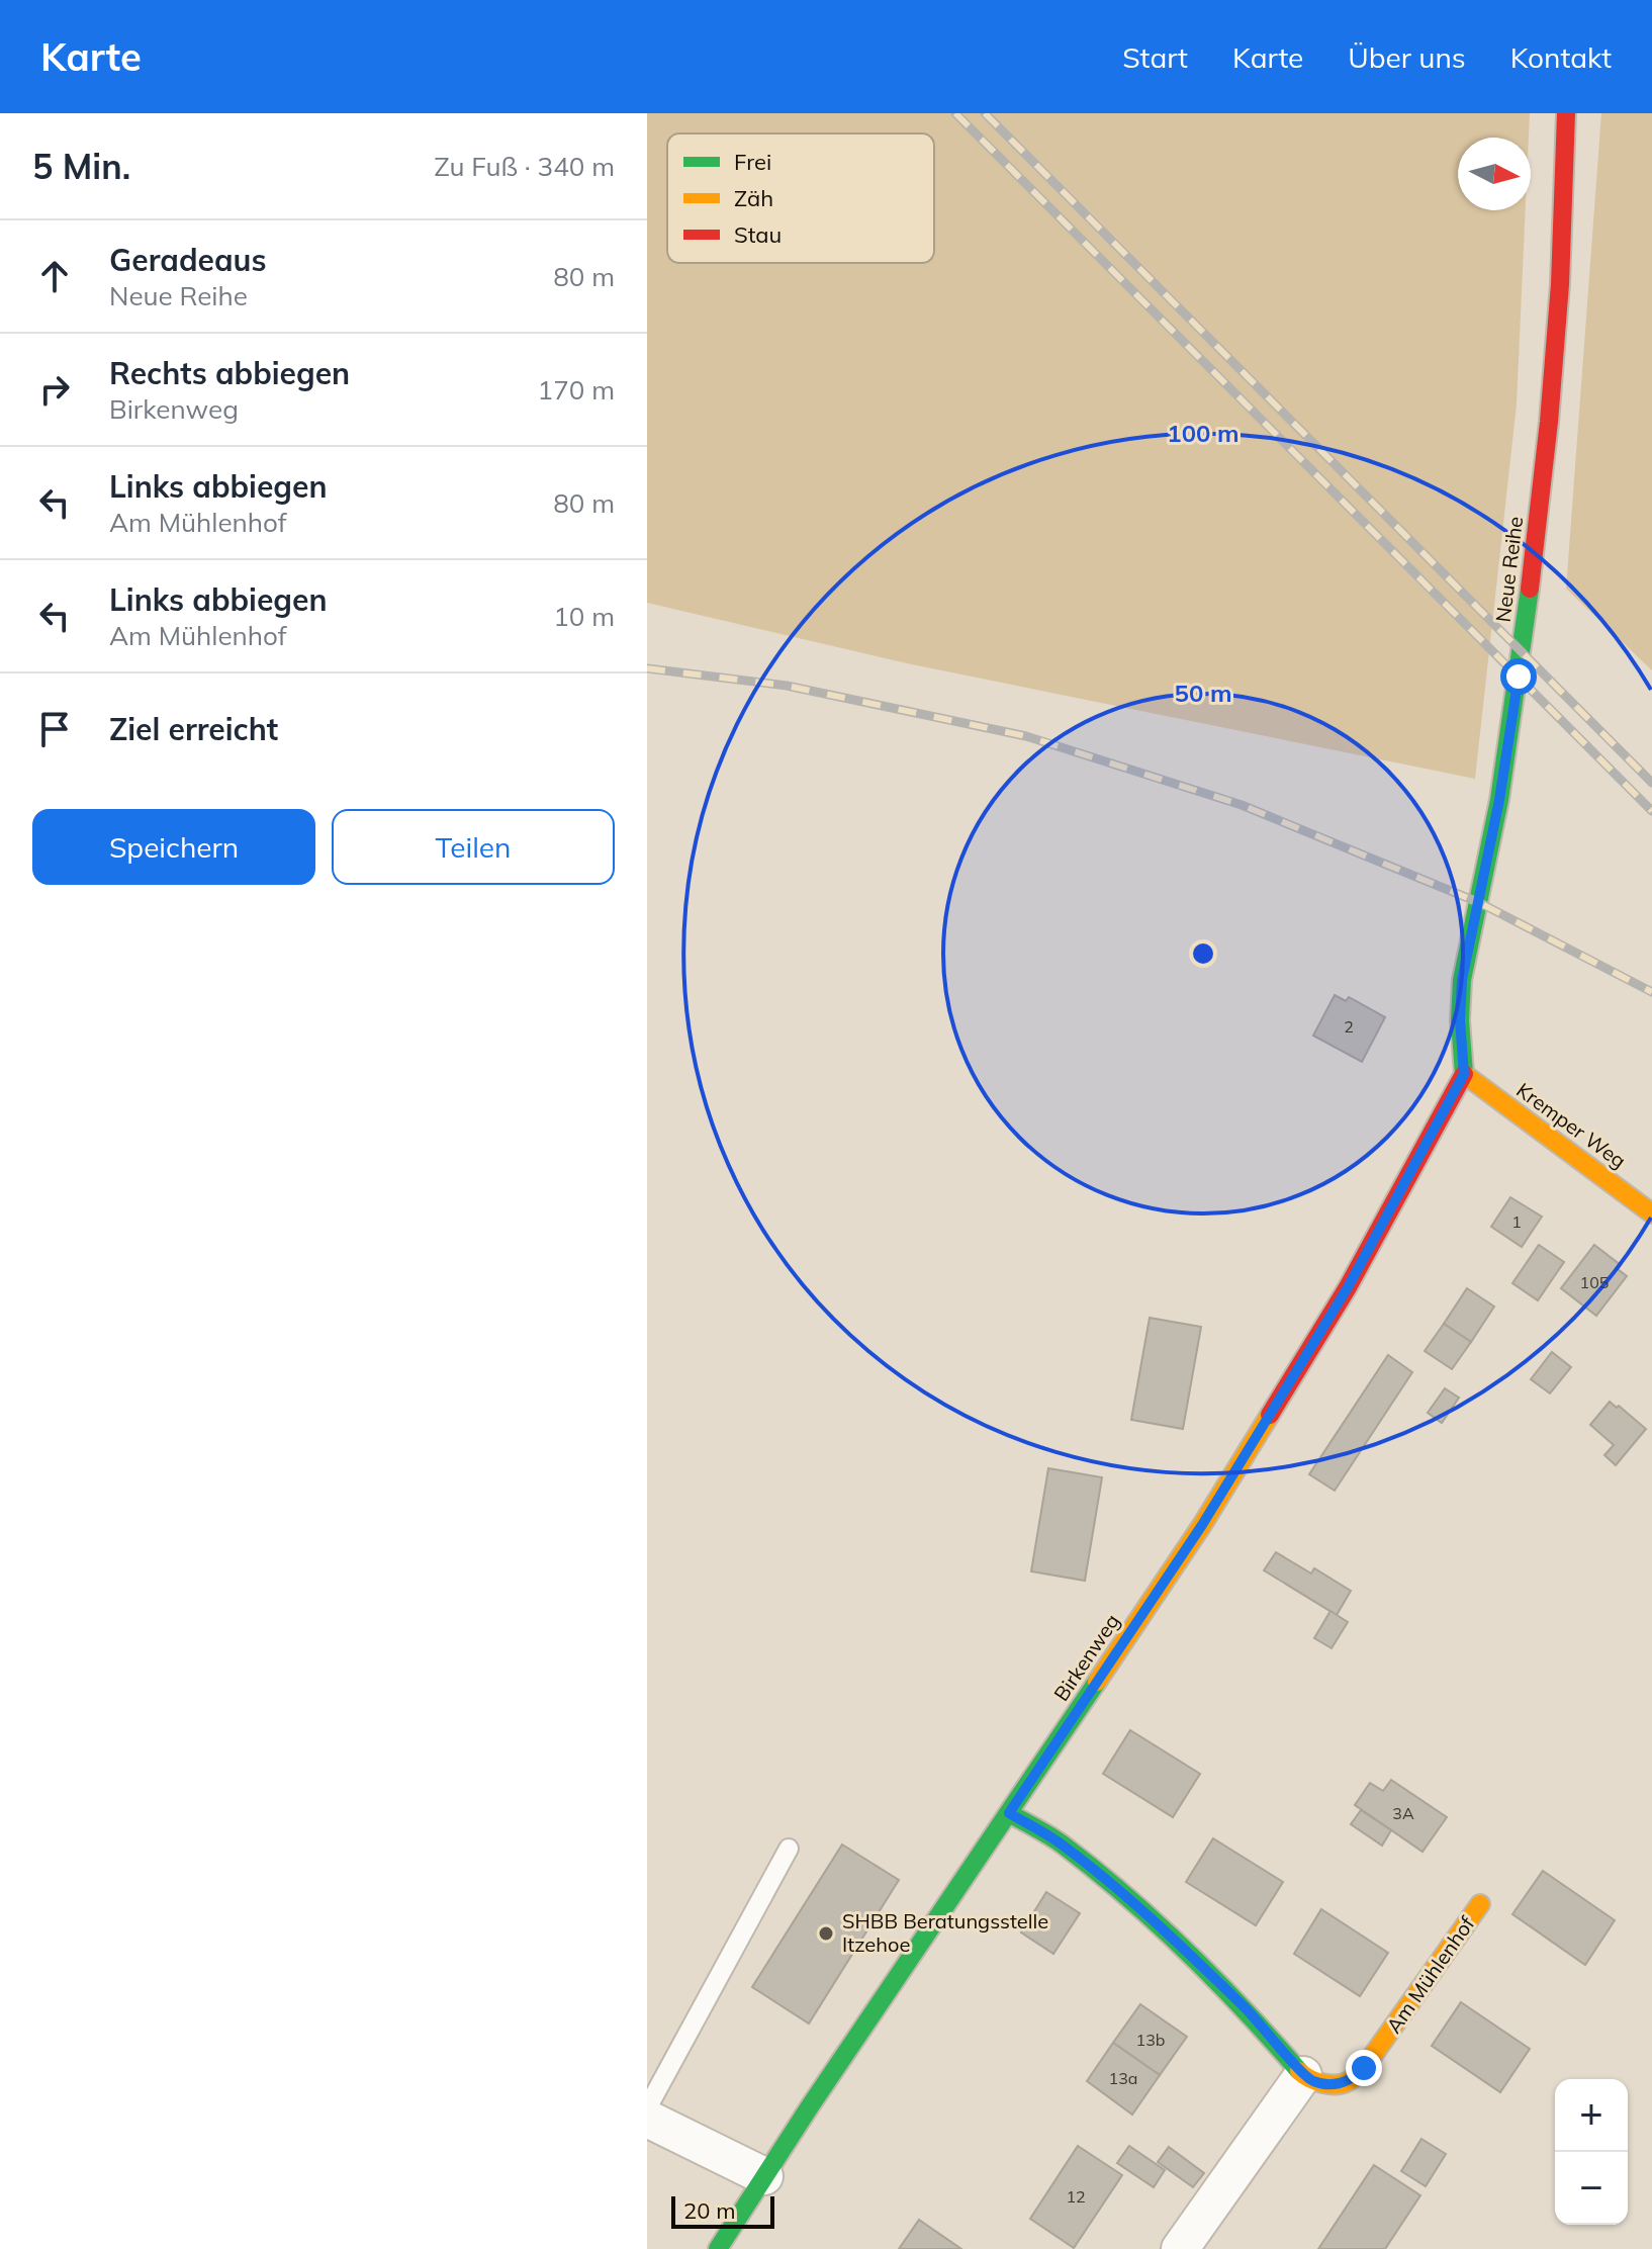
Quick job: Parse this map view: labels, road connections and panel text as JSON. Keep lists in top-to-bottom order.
{
  "streets": {
    "street": [
      "Neue Reihe",
      "Kremper Weg",
      "Birkenweg",
      "Am Mühlenhof"
    ]
  },
  "crossings": [
    ["Neue Reihe", "Kremper Weg"],
    ["Neue Reihe", "Birkenweg"],
    ["Kremper Weg", "Birkenweg"]
  ],
  "places": ["SHBB Beratungsstelle Itzehoe"],
  "house_numbers": [
    "2",
    "1",
    "105",
    "3A",
    "13b",
    "13a",
    "12"
  ],
  "legend": ["Frei", "Zäh", "Stau"],
  "scale_bar": "20 m",
  "north": "right",
  "page": {
    "header": "Karte",
    "nav": [
      "Start",
      "Karte",
      "Über uns",
      "Kontakt"
    ],
    "heading": ["5 Min.", "Zu Fuß · 340 m"],
    "list": [
      ["Geradeaus", "Neue Reihe", "80 m"],
      ["Rechts abbiegen", "Birkenweg", "170 m"],
      ["Links abbiegen", "Am Mühlenhof", "80 m"],
      ["Links abbiegen", "Am Mühlenhof", "10 m"],
      "Ziel erreicht"
    ],
    "buttons": ["Speichern", "Teilen"],
    "map_buttons": ["+", "−"],
    "scale": "20 m"
  },
  "rings": ["100 m", "50 m"]
}
